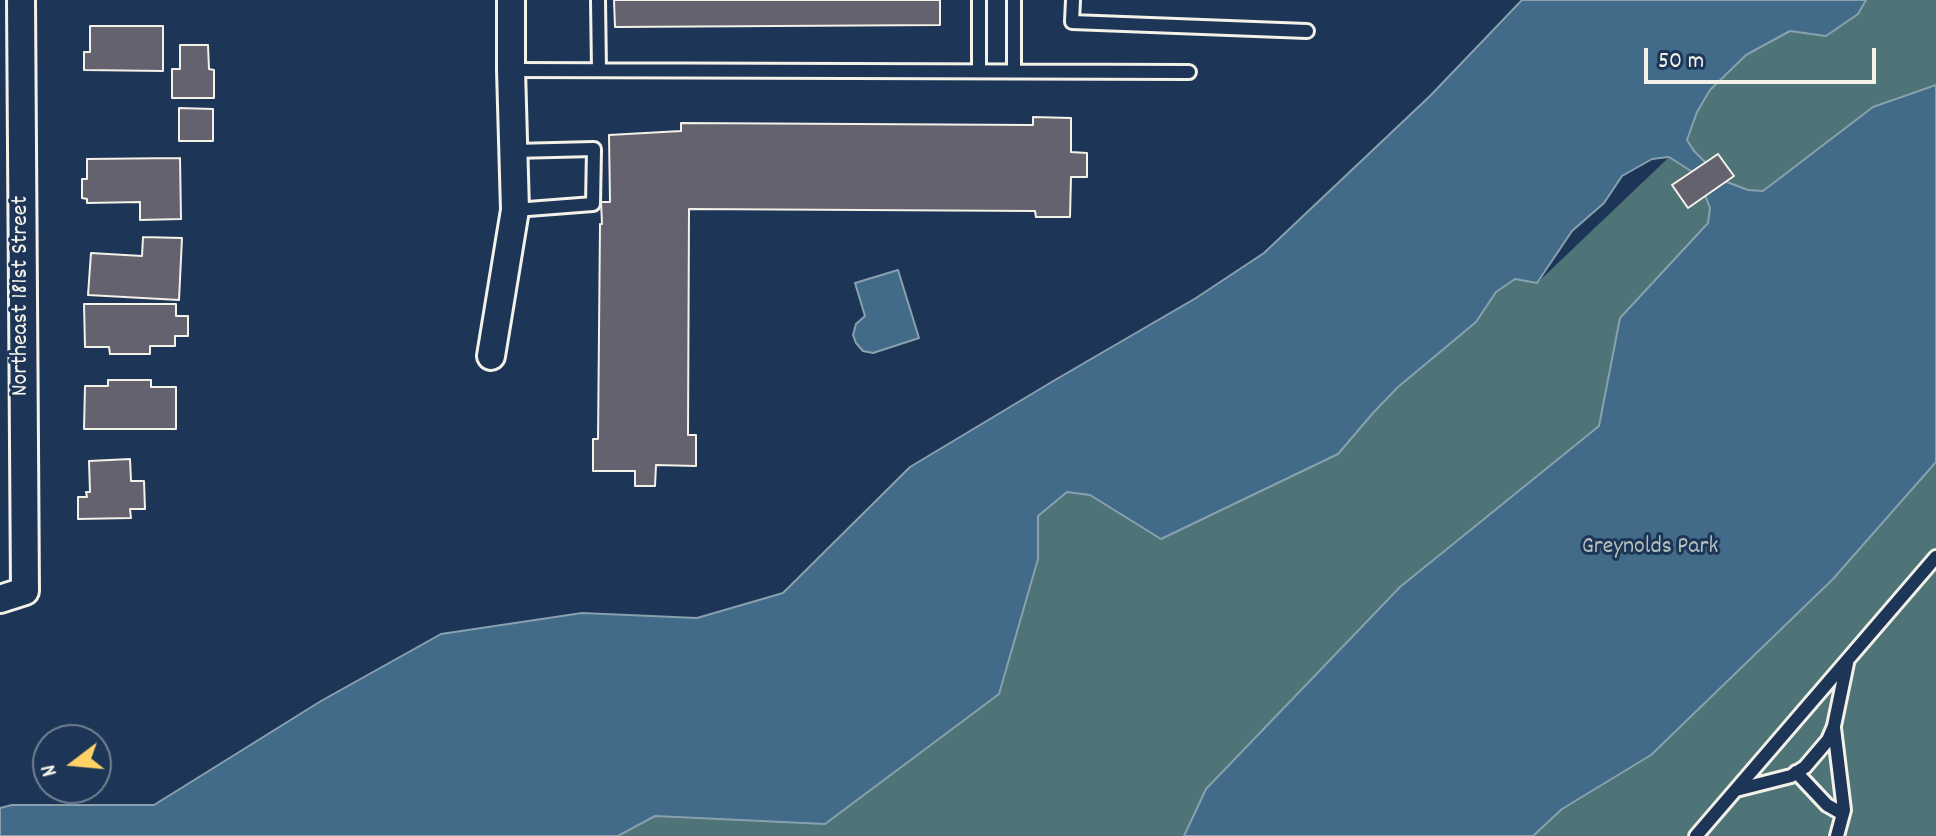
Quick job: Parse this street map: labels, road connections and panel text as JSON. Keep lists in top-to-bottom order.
{
  "streets": {
    "street": ["Northeast 181st Street"]
  },
  "parks": ["Greynolds Park"],
  "scale_bar": "50 m",
  "north": "left"
}
